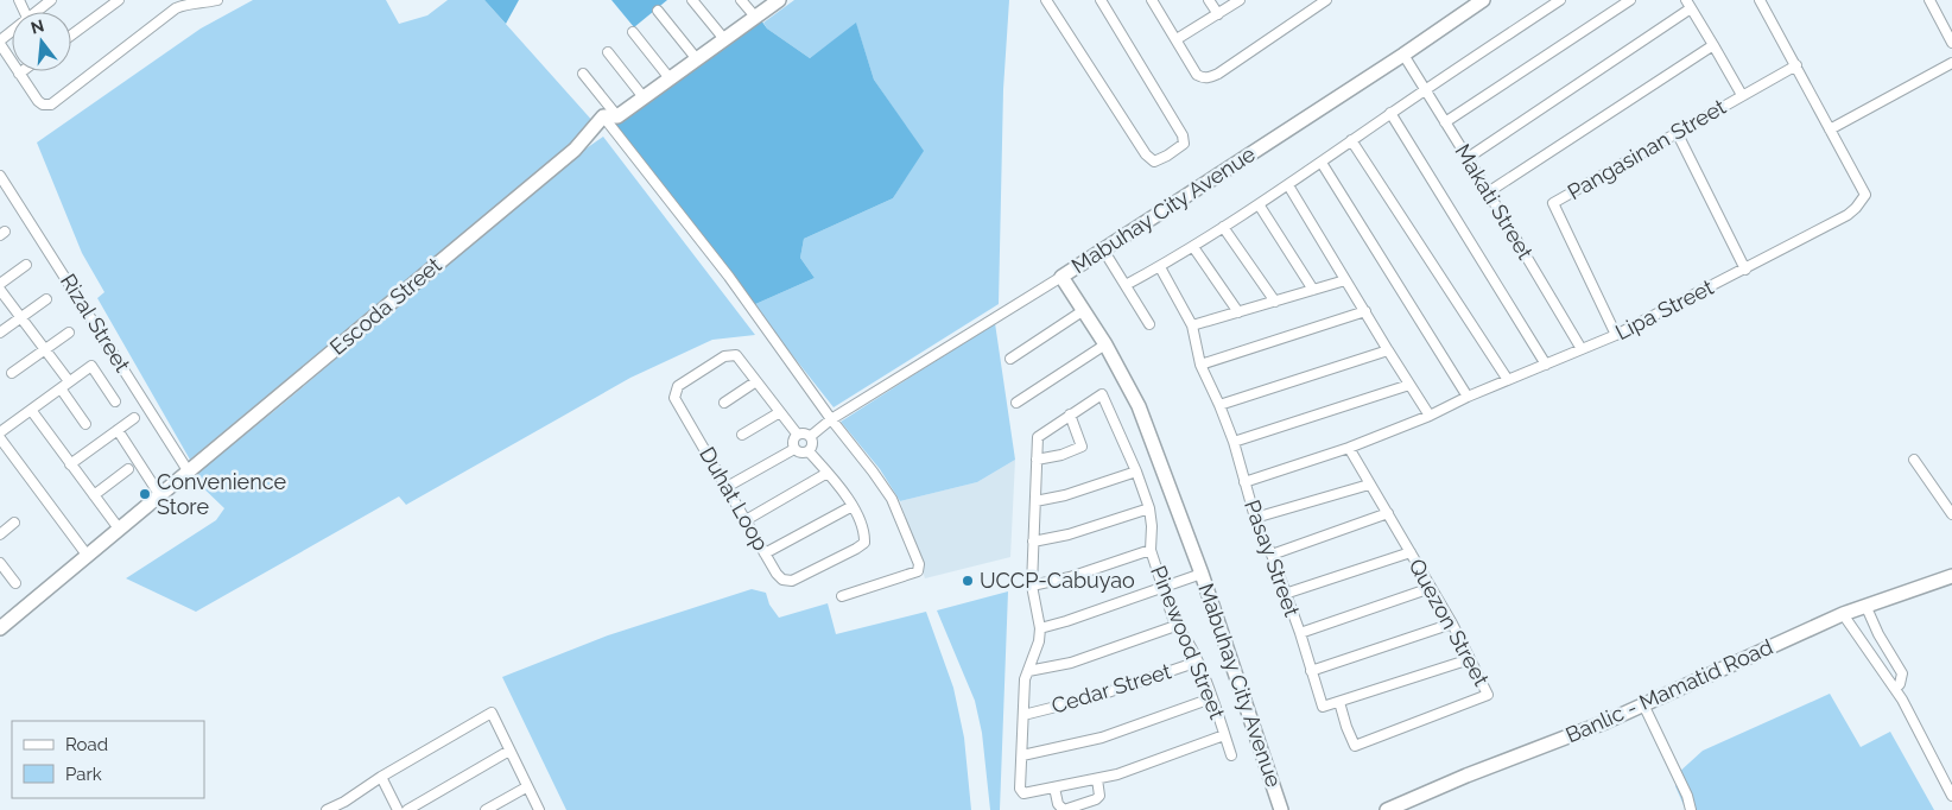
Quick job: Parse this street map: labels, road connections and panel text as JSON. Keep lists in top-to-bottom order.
{
  "streets": {
    "street": [
      "Pangasinan Street",
      "Makati Street",
      "Mabuhay City Avenue",
      "Escoda Street",
      "Lipa Street",
      "Rizal Street",
      "Duhat Loop",
      "Pasay Street",
      "Quezon Street",
      "Pinewood Street",
      "Cedar Street",
      "Banlic - Mamatid Road"
    ]
  },
  "crossings": [
    ["Pangasinan Street", "Lipa Street"],
    ["Makati Street", "Mabuhay City Avenue"],
    ["Makati Street", "Lipa Street"],
    ["Escoda Street", "Rizal Street"],
    ["Lipa Street", "Pasay Street"],
    ["Lipa Street", "Quezon Street"],
    ["Pasay Street", "Quezon Street"],
    ["Pinewood Street", "Cedar Street"]
  ],
  "places": ["Convenience Store", "UCCP-Cabuyao"],
  "legend": ["Road", "Park"],
  "north": "top"
}
